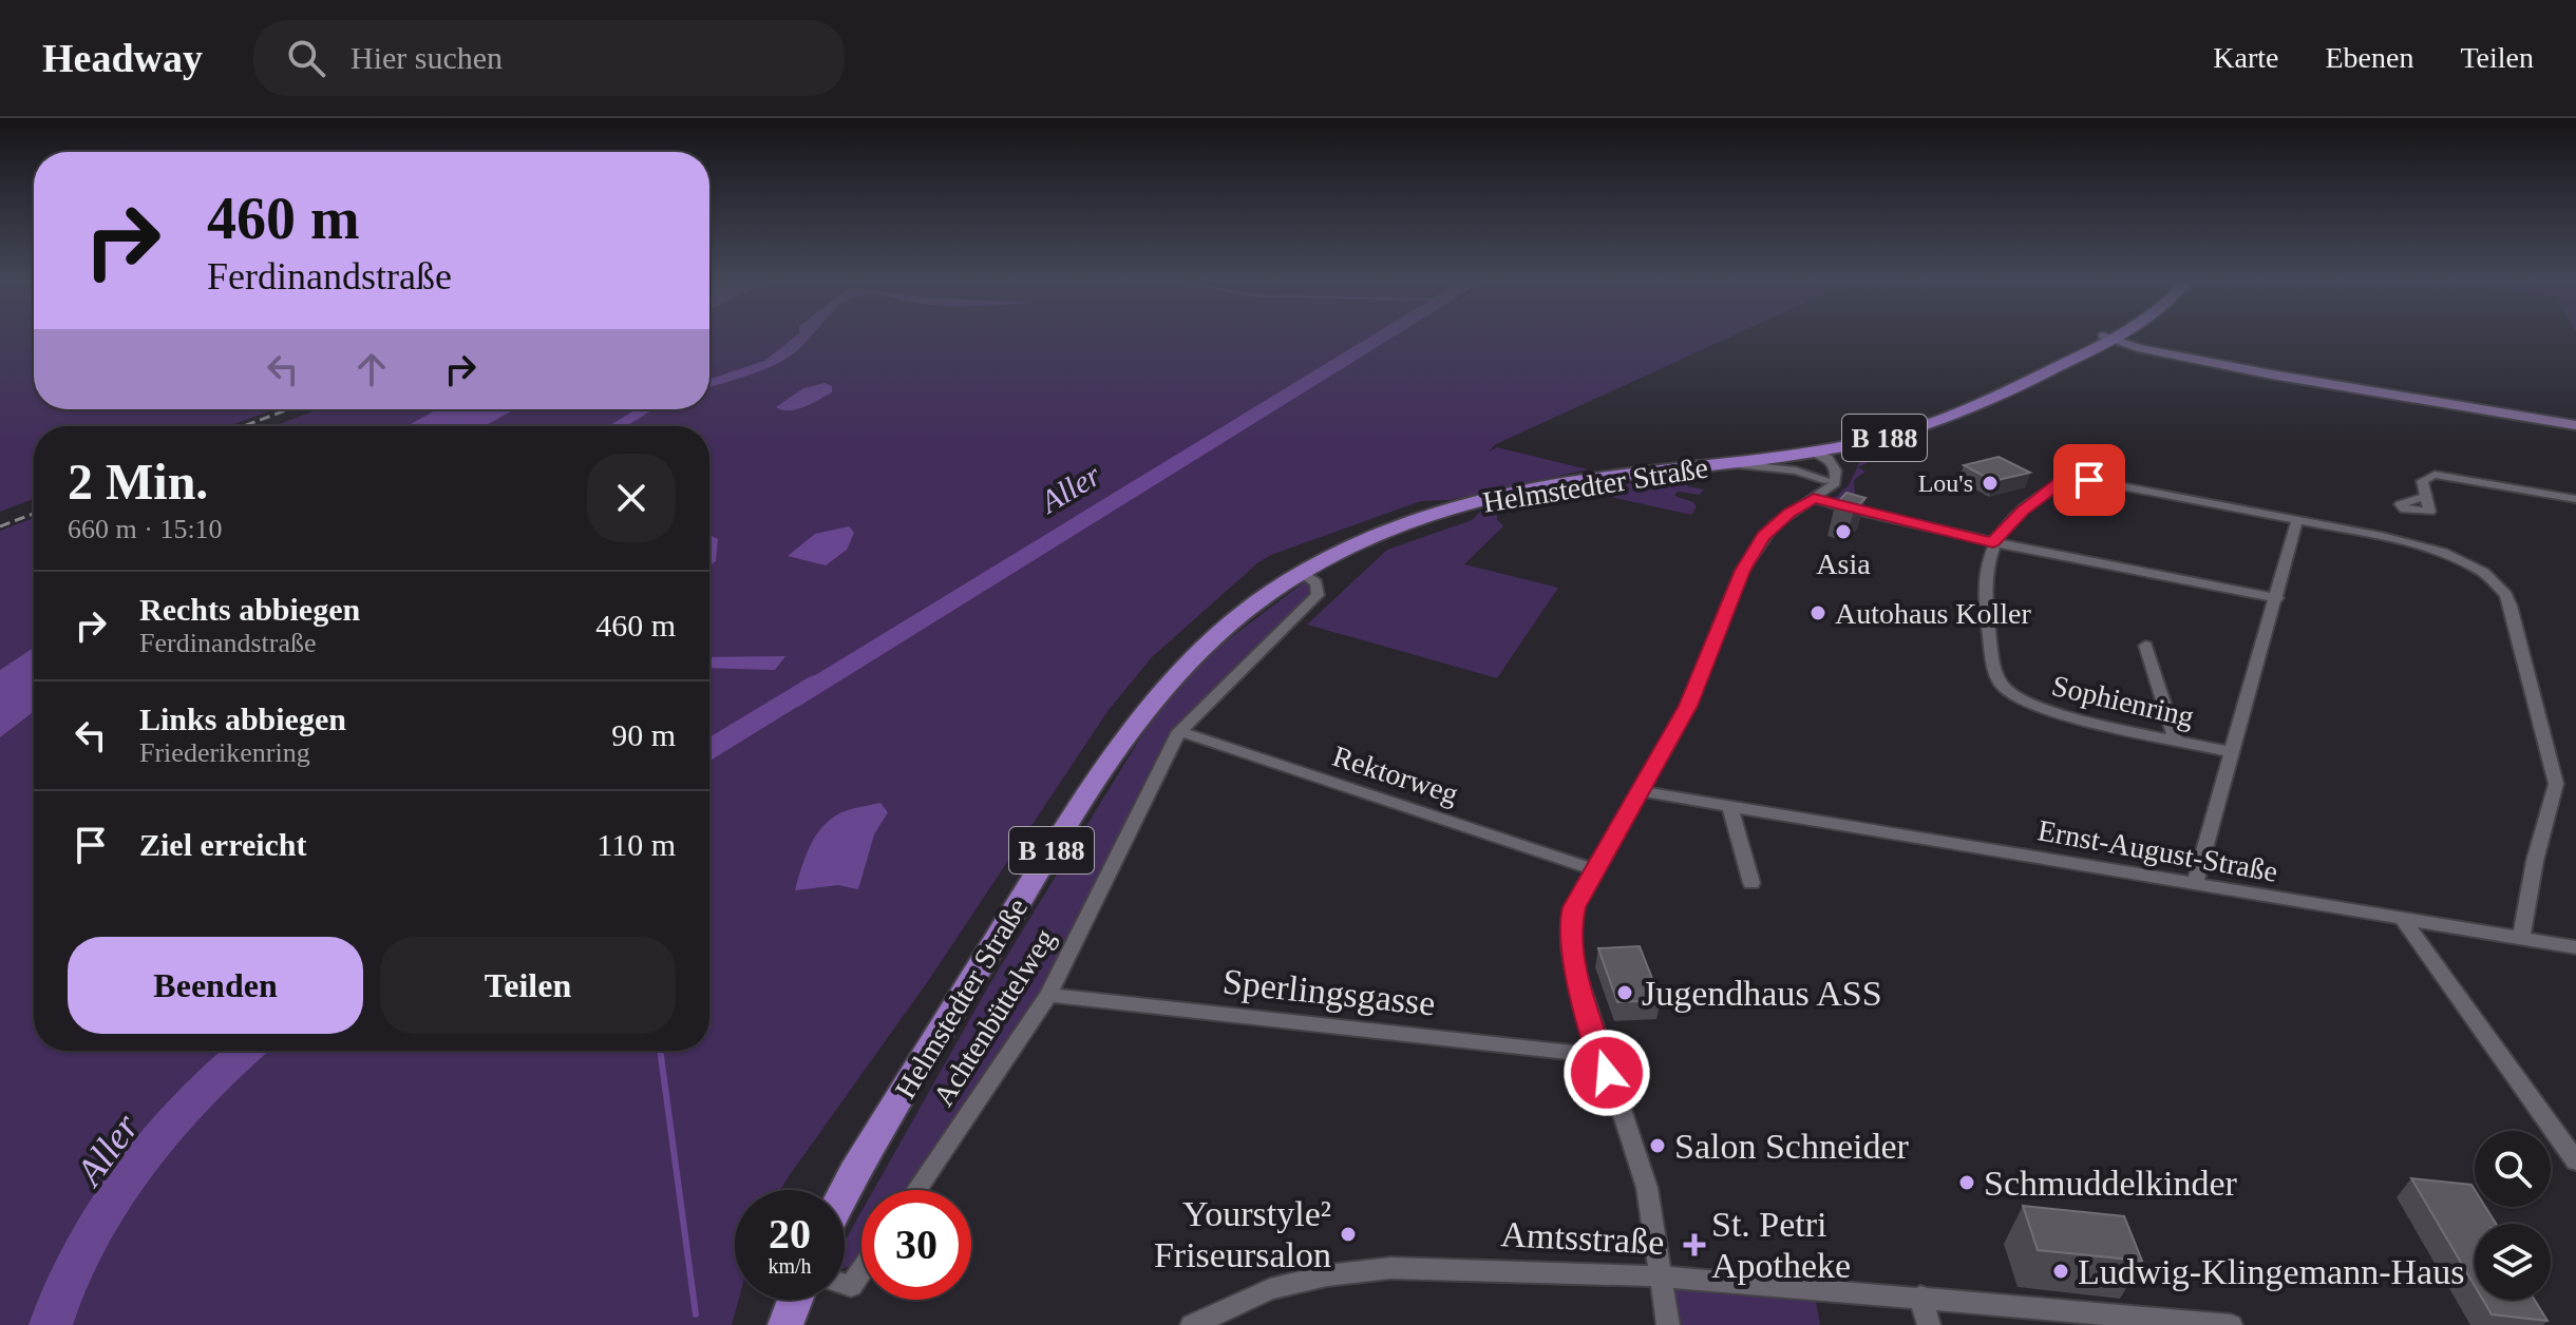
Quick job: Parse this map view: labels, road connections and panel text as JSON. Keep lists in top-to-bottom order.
{
  "streets": {
    "main road": ["B 188", "Helmstedter Straße"],
    "street": [
      "Sophienring",
      "Rektorweg",
      "Ernst-August-Straße",
      "Sperlingsgasse",
      "Achtenbüttelweg",
      "Amtsstraße"
    ]
  },
  "crossings": [
    ["B 188", "Helmstedter Straße"],
    ["Helmstedter Straße", "Achtenbüttelweg"],
    ["Rektorweg", "Achtenbüttelweg"],
    ["Sperlingsgasse", "Achtenbüttelweg"]
  ],
  "water": ["Aller"],
  "places": {
    "other": [
      "Lou's",
      "Asia",
      "Autohaus Koller",
      "Jugendhaus ASS",
      "Salon Schneider",
      "Schmuddelkinder",
      "Yourstyle² Friseursalon",
      "Ludwig-Klingemann-Haus"
    ],
    "health": ["St. Petri Apotheke"]
  },
  "page": {
    "header": "Headway",
    "search": "Hier suchen",
    "nav": ["Karte", "Ebenen", "Teilen"],
    "turn": ["460 m", "Ferdinandstraße"],
    "heading": ["2 Min.", "660 m · 15:10"],
    "list": [
      {
        "name": "Rechts abbiegen",
        "note": "Ferdinandstraße",
        "value": "460 m"
      },
      {
        "name": "Links abbiegen",
        "note": "Friederikenring",
        "value": "90 m"
      },
      {
        "name": "Ziel erreicht",
        "value": "110 m"
      }
    ],
    "buttons": ["Beenden", "Teilen"],
    "speed": "20 km/h",
    "limit": "30"
  }
}
